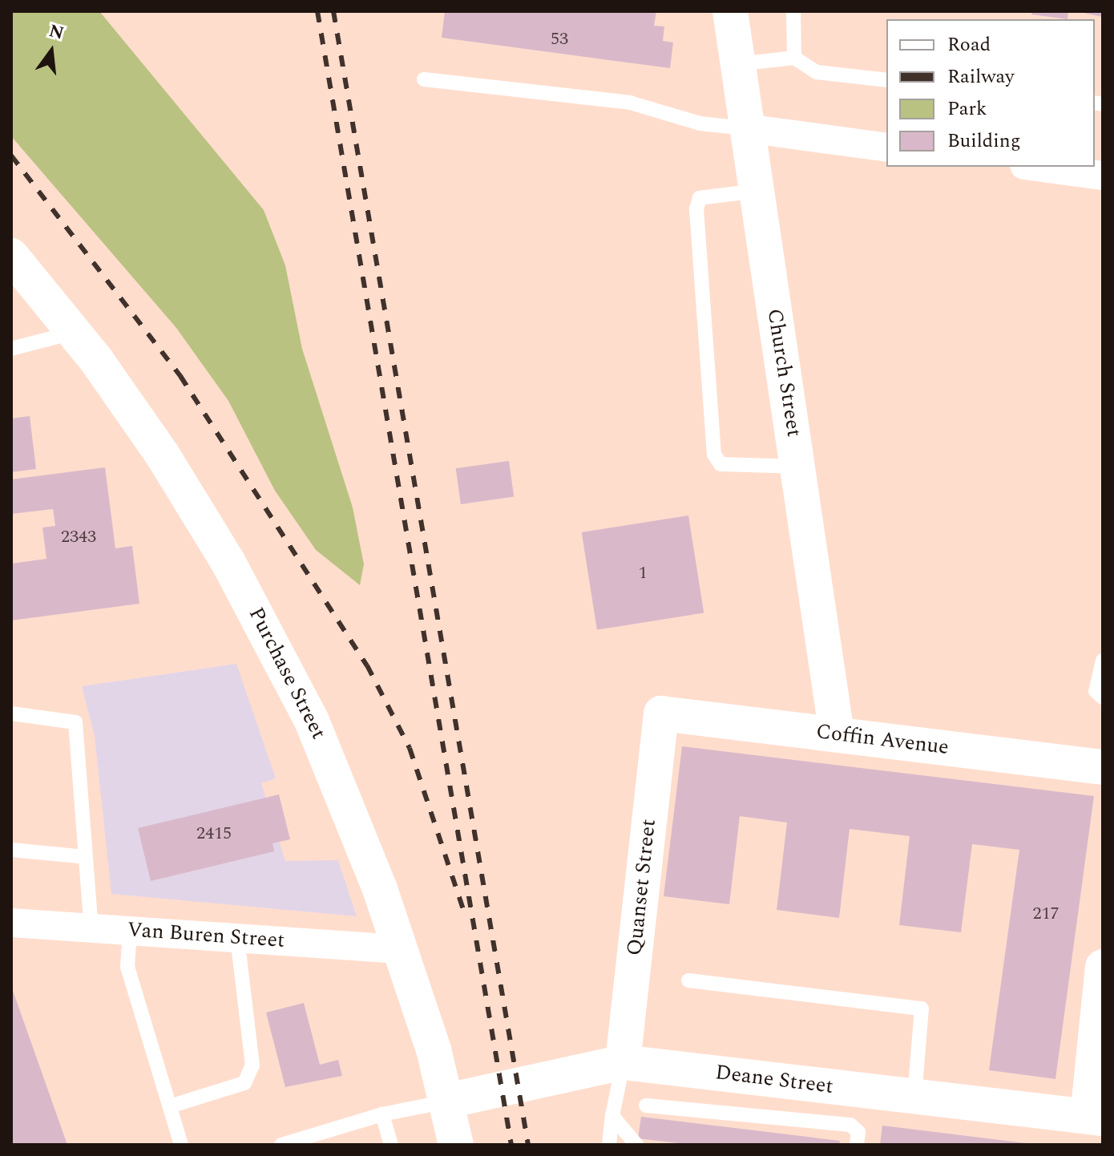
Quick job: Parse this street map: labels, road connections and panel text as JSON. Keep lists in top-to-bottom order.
{
  "streets": {
    "main road": [
      "Church Street",
      "Purchase Street",
      "Coffin Avenue",
      "Quanset Street",
      "Deane Street"
    ],
    "street": ["Van Buren Street"]
  },
  "crossings": [
    ["Church Street", "Coffin Avenue"],
    ["Purchase Street", "Van Buren Street"],
    ["Purchase Street", "Deane Street"],
    ["Coffin Avenue", "Quanset Street"],
    ["Quanset Street", "Deane Street"]
  ],
  "house_numbers": [
    "53",
    "2343",
    "1",
    "2415",
    "217"
  ],
  "legend": [
    "Road",
    "Railway",
    "Park",
    "Building"
  ],
  "north": "top"
}
